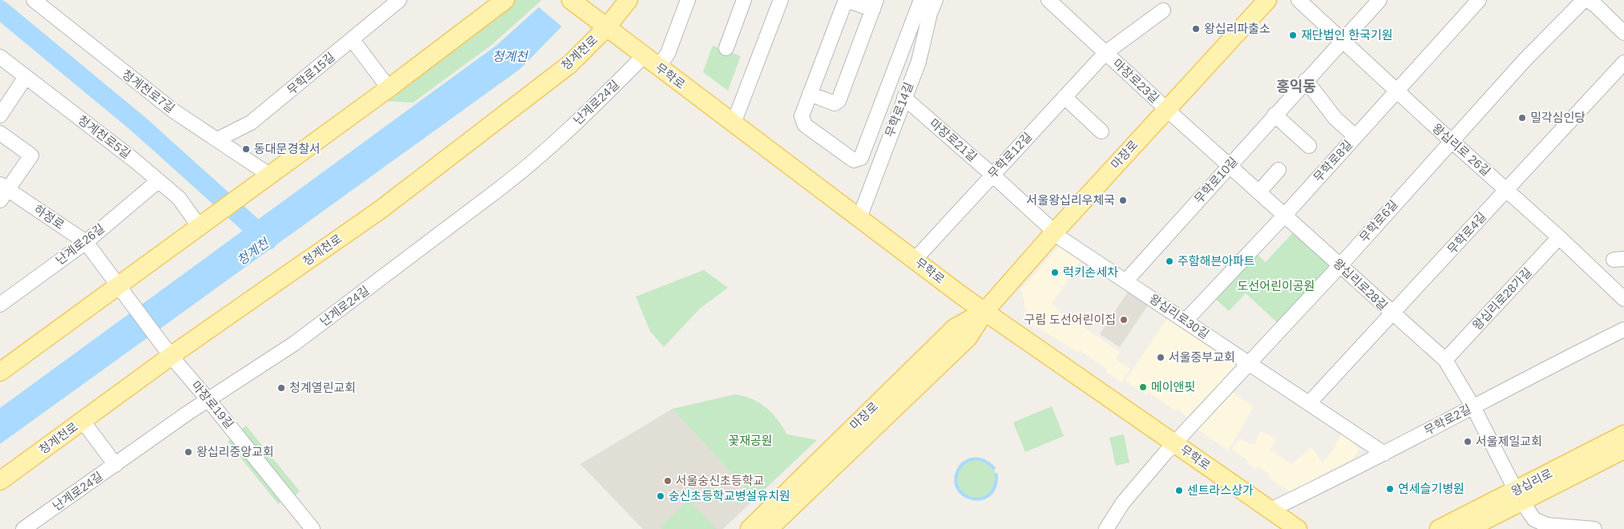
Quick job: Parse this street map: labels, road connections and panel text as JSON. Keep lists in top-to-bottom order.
{
  "streets": {
    "main road": [
      "청계천로",
      "무학로",
      "마장로",
      "왕십리로"
    ],
    "street": [
      "무학로15길",
      "마장로23길",
      "청계천로7길",
      "난계로24길",
      "무학로14길",
      "청계천로5길",
      "마장로21길",
      "왕십리로 26길",
      "무학로12길",
      "무학로8길",
      "무학로10길",
      "하정로",
      "무학로6길",
      "무학로4길",
      "난계로26길",
      "왕십리로28길",
      "왕십리로28가길",
      "왕십리로30길",
      "마장로19길",
      "무학로2길"
    ]
  },
  "crossings": [
    ["청계천로", "무학로"],
    ["청계천로", "마장로19길"],
    ["무학로15길", "청계천로7길"],
    ["무학로", "난계로24길"],
    ["무학로", "무학로14길"],
    ["무학로", "마장로"],
    ["무학로", "무학로12길"],
    ["무학로", "무학로6길"],
    ["무학로", "무학로2길"],
    ["마장로23길", "마장로"],
    ["마장로23길", "무학로12길"],
    ["마장로23길", "왕십리로28길"],
    ["난계로24길", "마장로19길"],
    ["무학로14길", "마장로21길"],
    ["청계천로5길", "난계로26길"],
    ["마장로21길", "마장로"],
    ["마장로21길", "무학로12길"],
    ["마장로21길", "왕십리로30길"],
    ["왕십리로 26길", "무학로8길"],
    ["왕십리로 26길", "무학로10길"],
    ["왕십리로 26길", "무학로6길"],
    ["왕십리로 26길", "무학로4길"],
    ["왕십리로 26길", "왕십리로28가길"],
    ["마장로", "왕십리로28길"],
    ["마장로", "왕십리로30길"],
    ["무학로8길", "왕십리로28길"],
    ["무학로8길", "왕십리로30길"],
    ["무학로10길", "왕십리로28길"],
    ["무학로10길", "왕십리로30길"],
    ["하정로", "난계로26길"],
    ["하정로", "마장로19길"],
    ["무학로6길", "왕십리로28길"],
    ["무학로6길", "왕십리로30길"],
    ["무학로4길", "왕십리로28길"],
    ["무학로4길", "왕십리로30길"],
    ["왕십리로28길", "왕십리로28가길"],
    ["왕십리로28길", "무학로2길"],
    ["왕십리로28길", "왕십리로"],
    ["왕십리로30길", "무학로2길"]
  ],
  "districts": ["홍익동"],
  "water": ["청계천"],
  "parks": ["도선어린이공원", "꽃재공원"],
  "places": [
    "왕십리파출소",
    "재단법인 한국기원",
    "밀각심인당",
    "동대문경찰서",
    "서울왕십리우체국",
    "주함해븐아파트",
    "럭키손세차",
    "구립 도선어린이집",
    "서울중부교회",
    "메이앤핏",
    "청계열린교회",
    "서울제일교회",
    "왕십리중앙교회",
    "서울숭신초등학교",
    "연세슬기병원",
    "센트라스상가",
    "숭신초등학교병설유치원"
  ]
}
